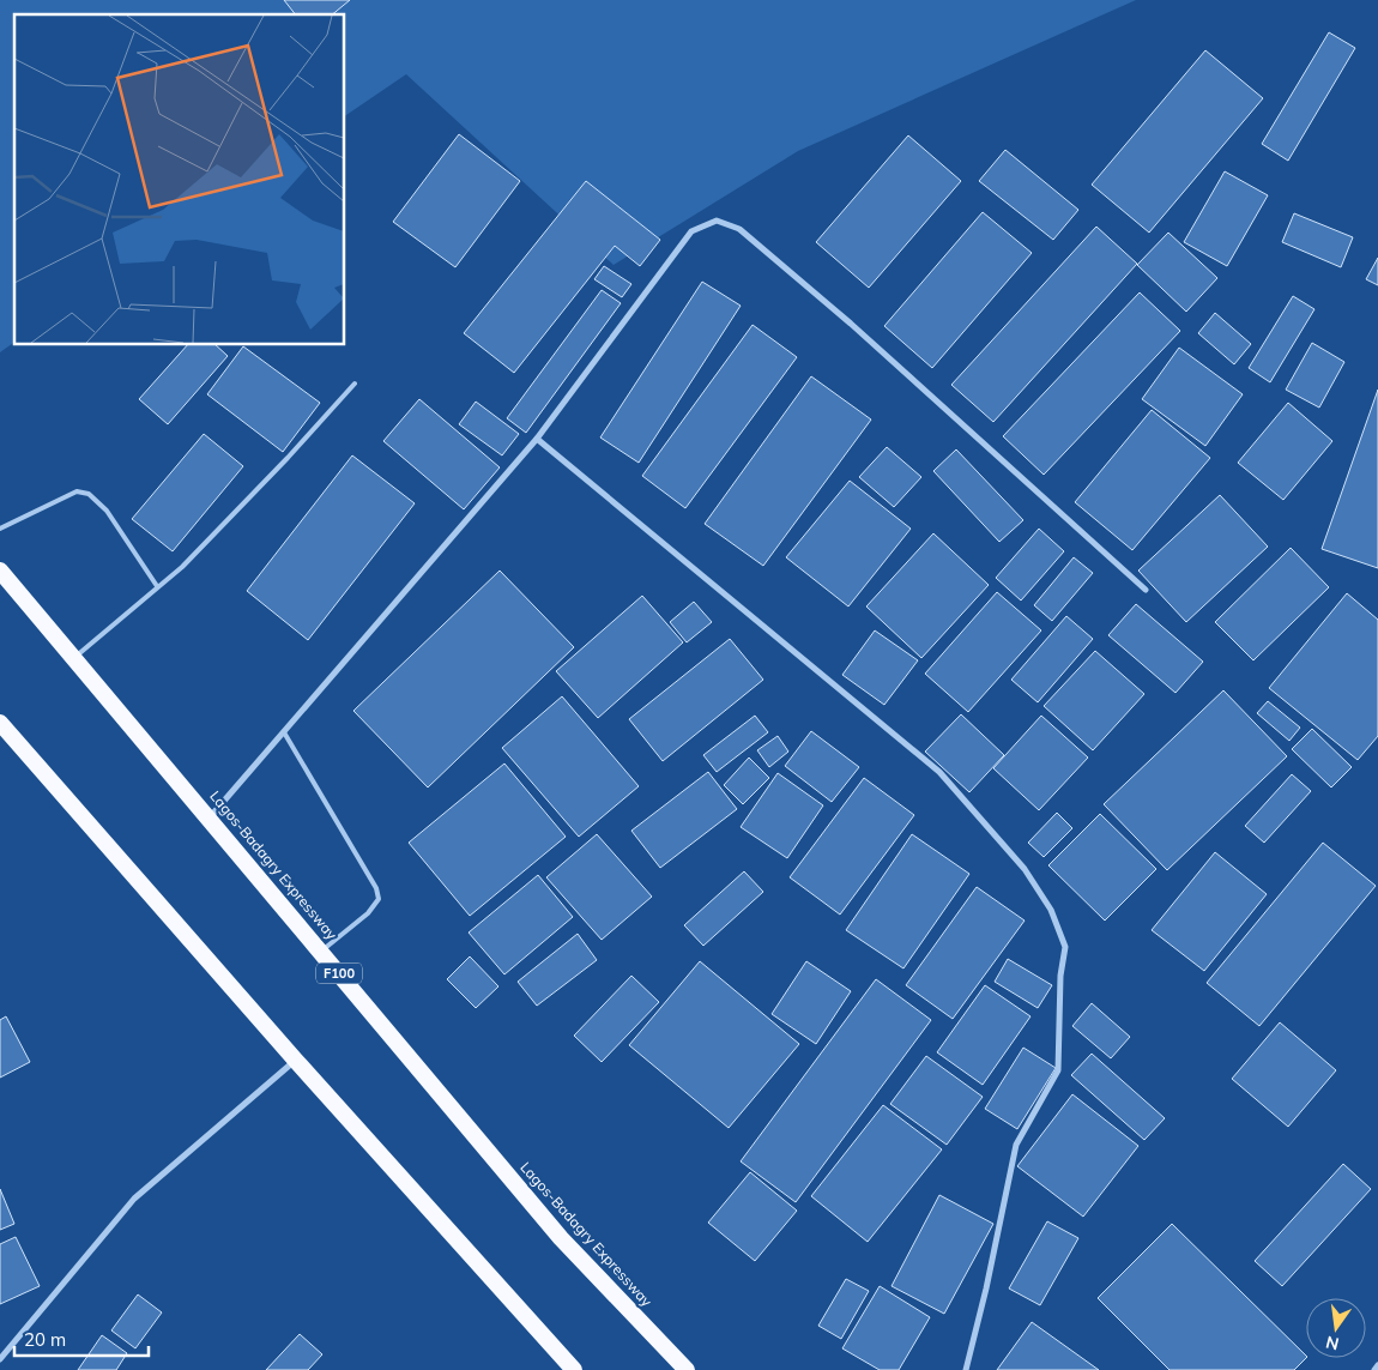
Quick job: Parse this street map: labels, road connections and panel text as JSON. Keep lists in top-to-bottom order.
{
  "streets": {
    "highway": ["Lagos-Badagry Expressway", "F100"]
  },
  "scale_bar": "20 m",
  "north": "bottom"
}
